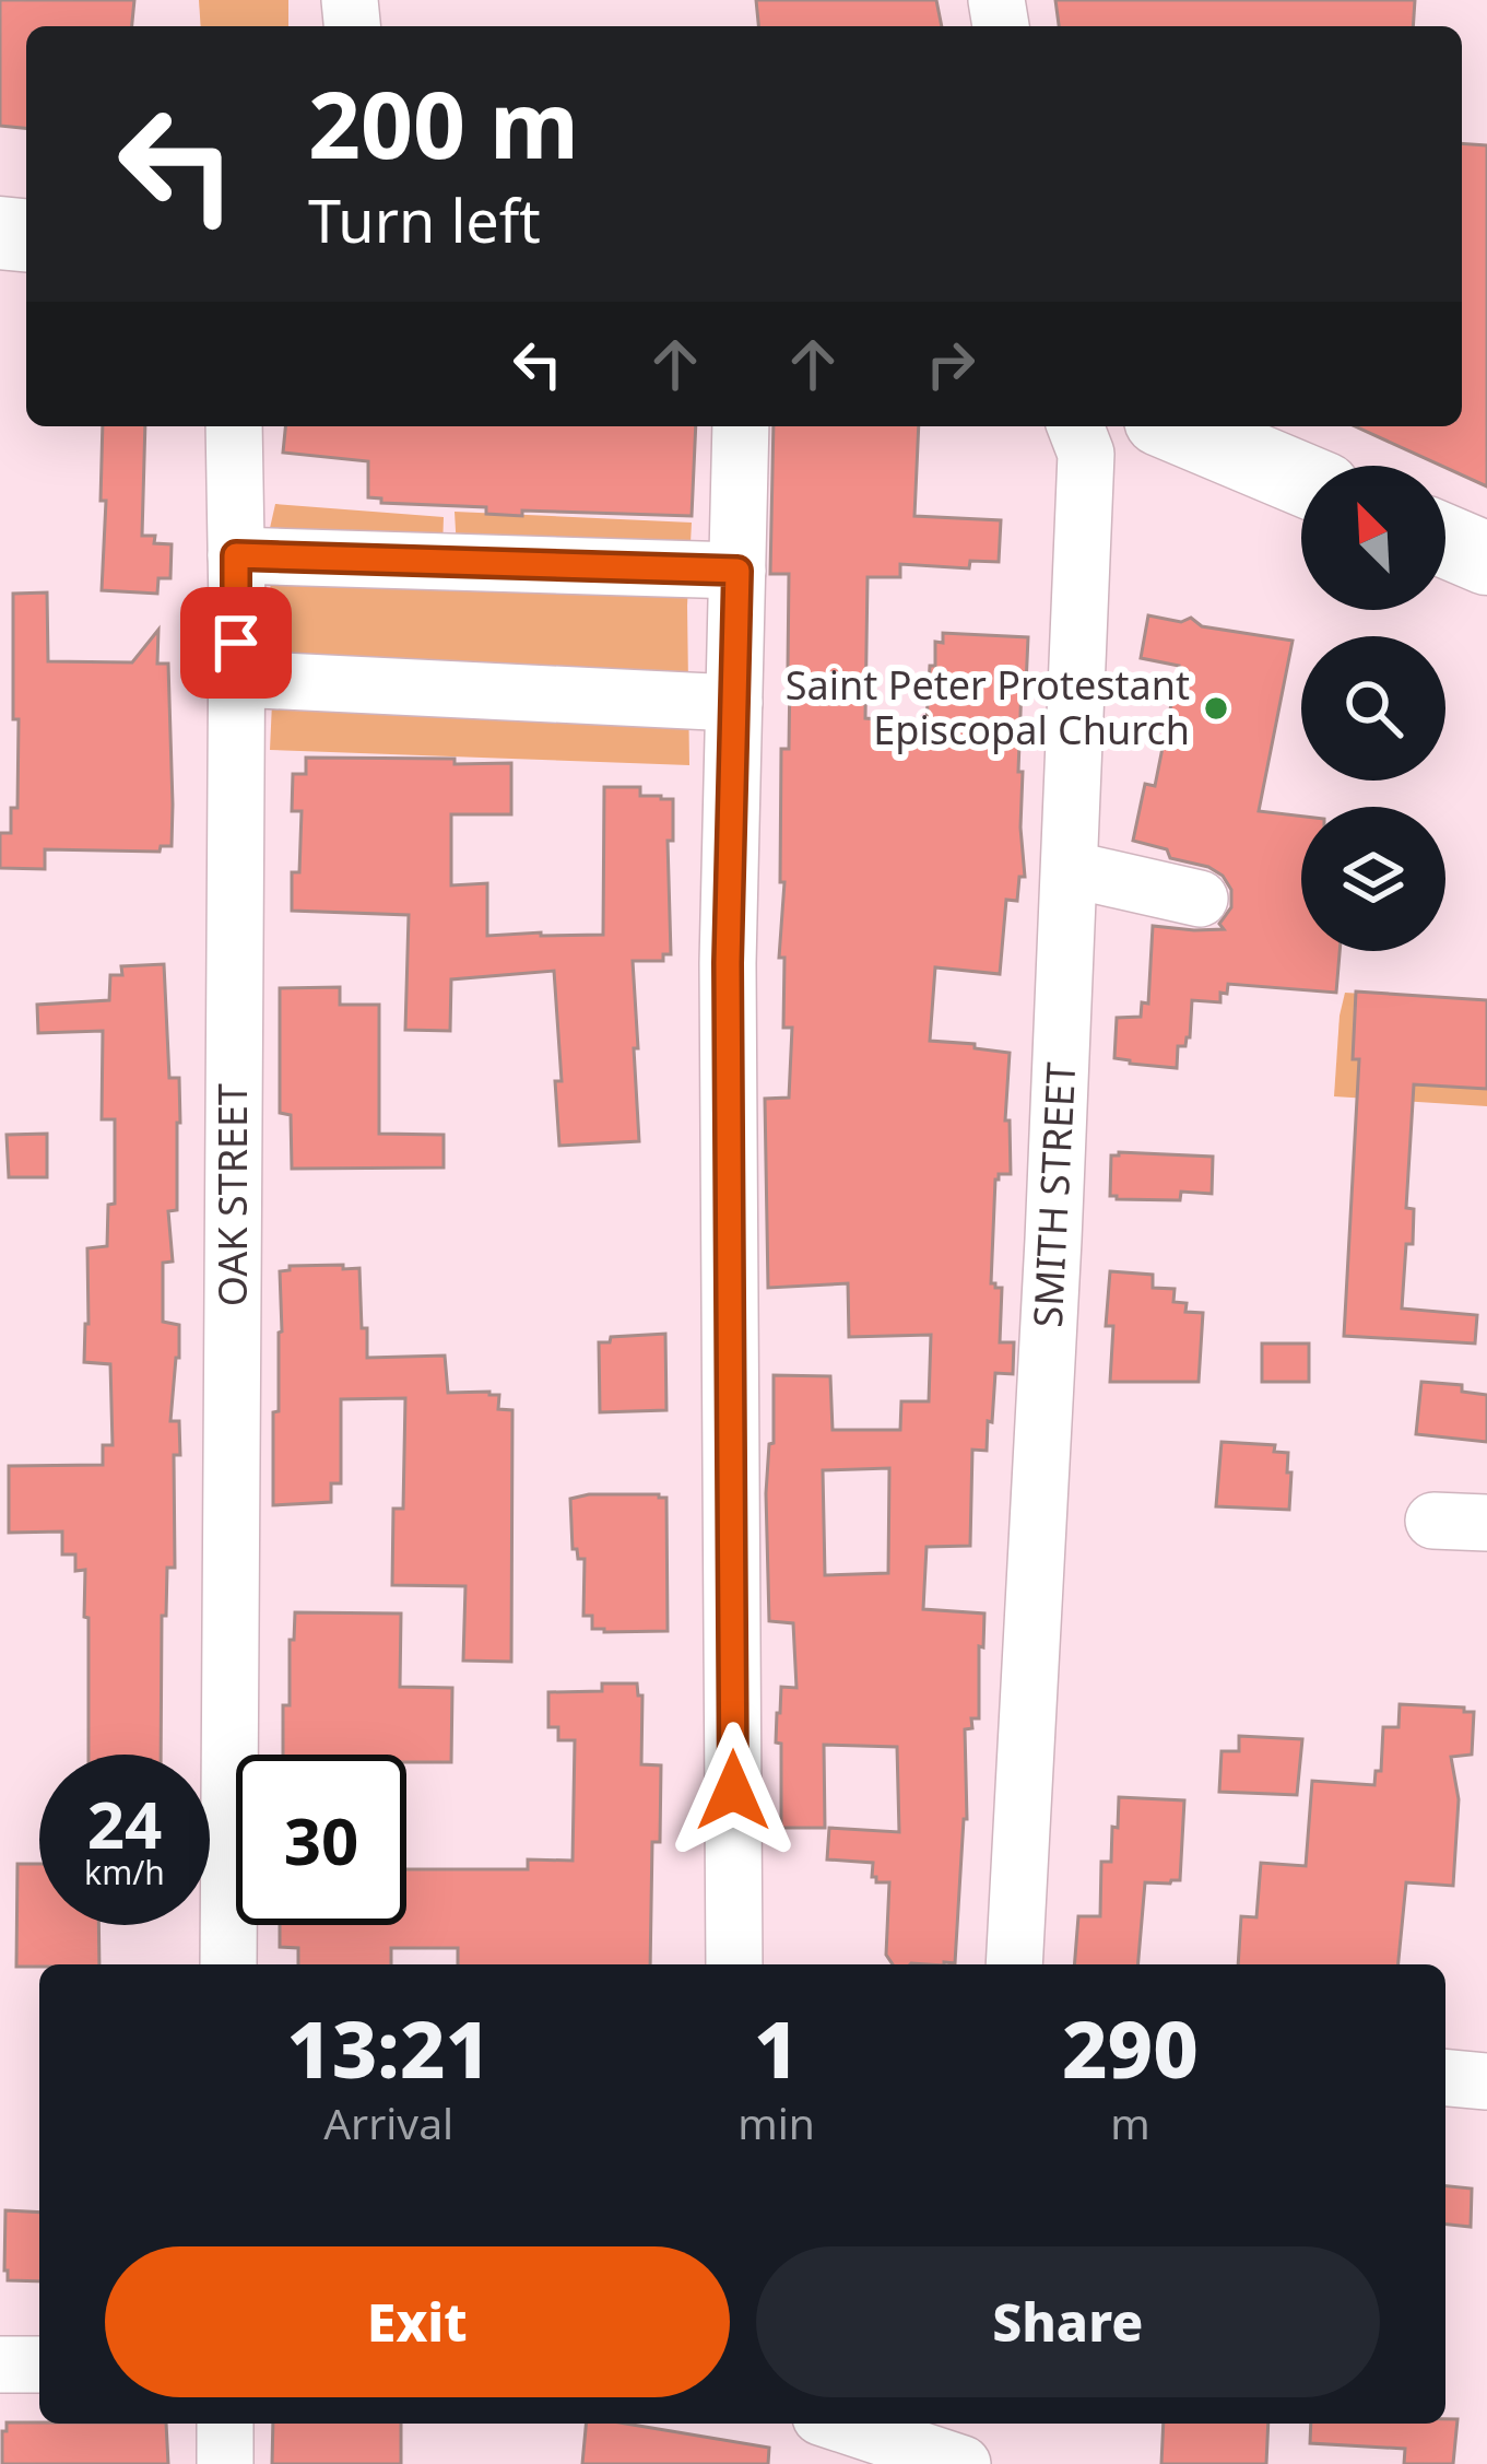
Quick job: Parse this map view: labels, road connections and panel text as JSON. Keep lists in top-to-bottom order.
{
  "streets": {
    "street": ["OAK STREET", "SMITH STREET"]
  },
  "places": ["Saint Peter Protestant Episcopal Church"],
  "north": "top left",
  "page": {
    "turn": ["200 m", "Turn left"],
    "speed": "24 km/h",
    "limit": "30",
    "eta": [
      "13:21",
      "Arrival",
      "1",
      "min",
      "290",
      "m"
    ],
    "buttons": ["Exit", "Share"]
  }
}
